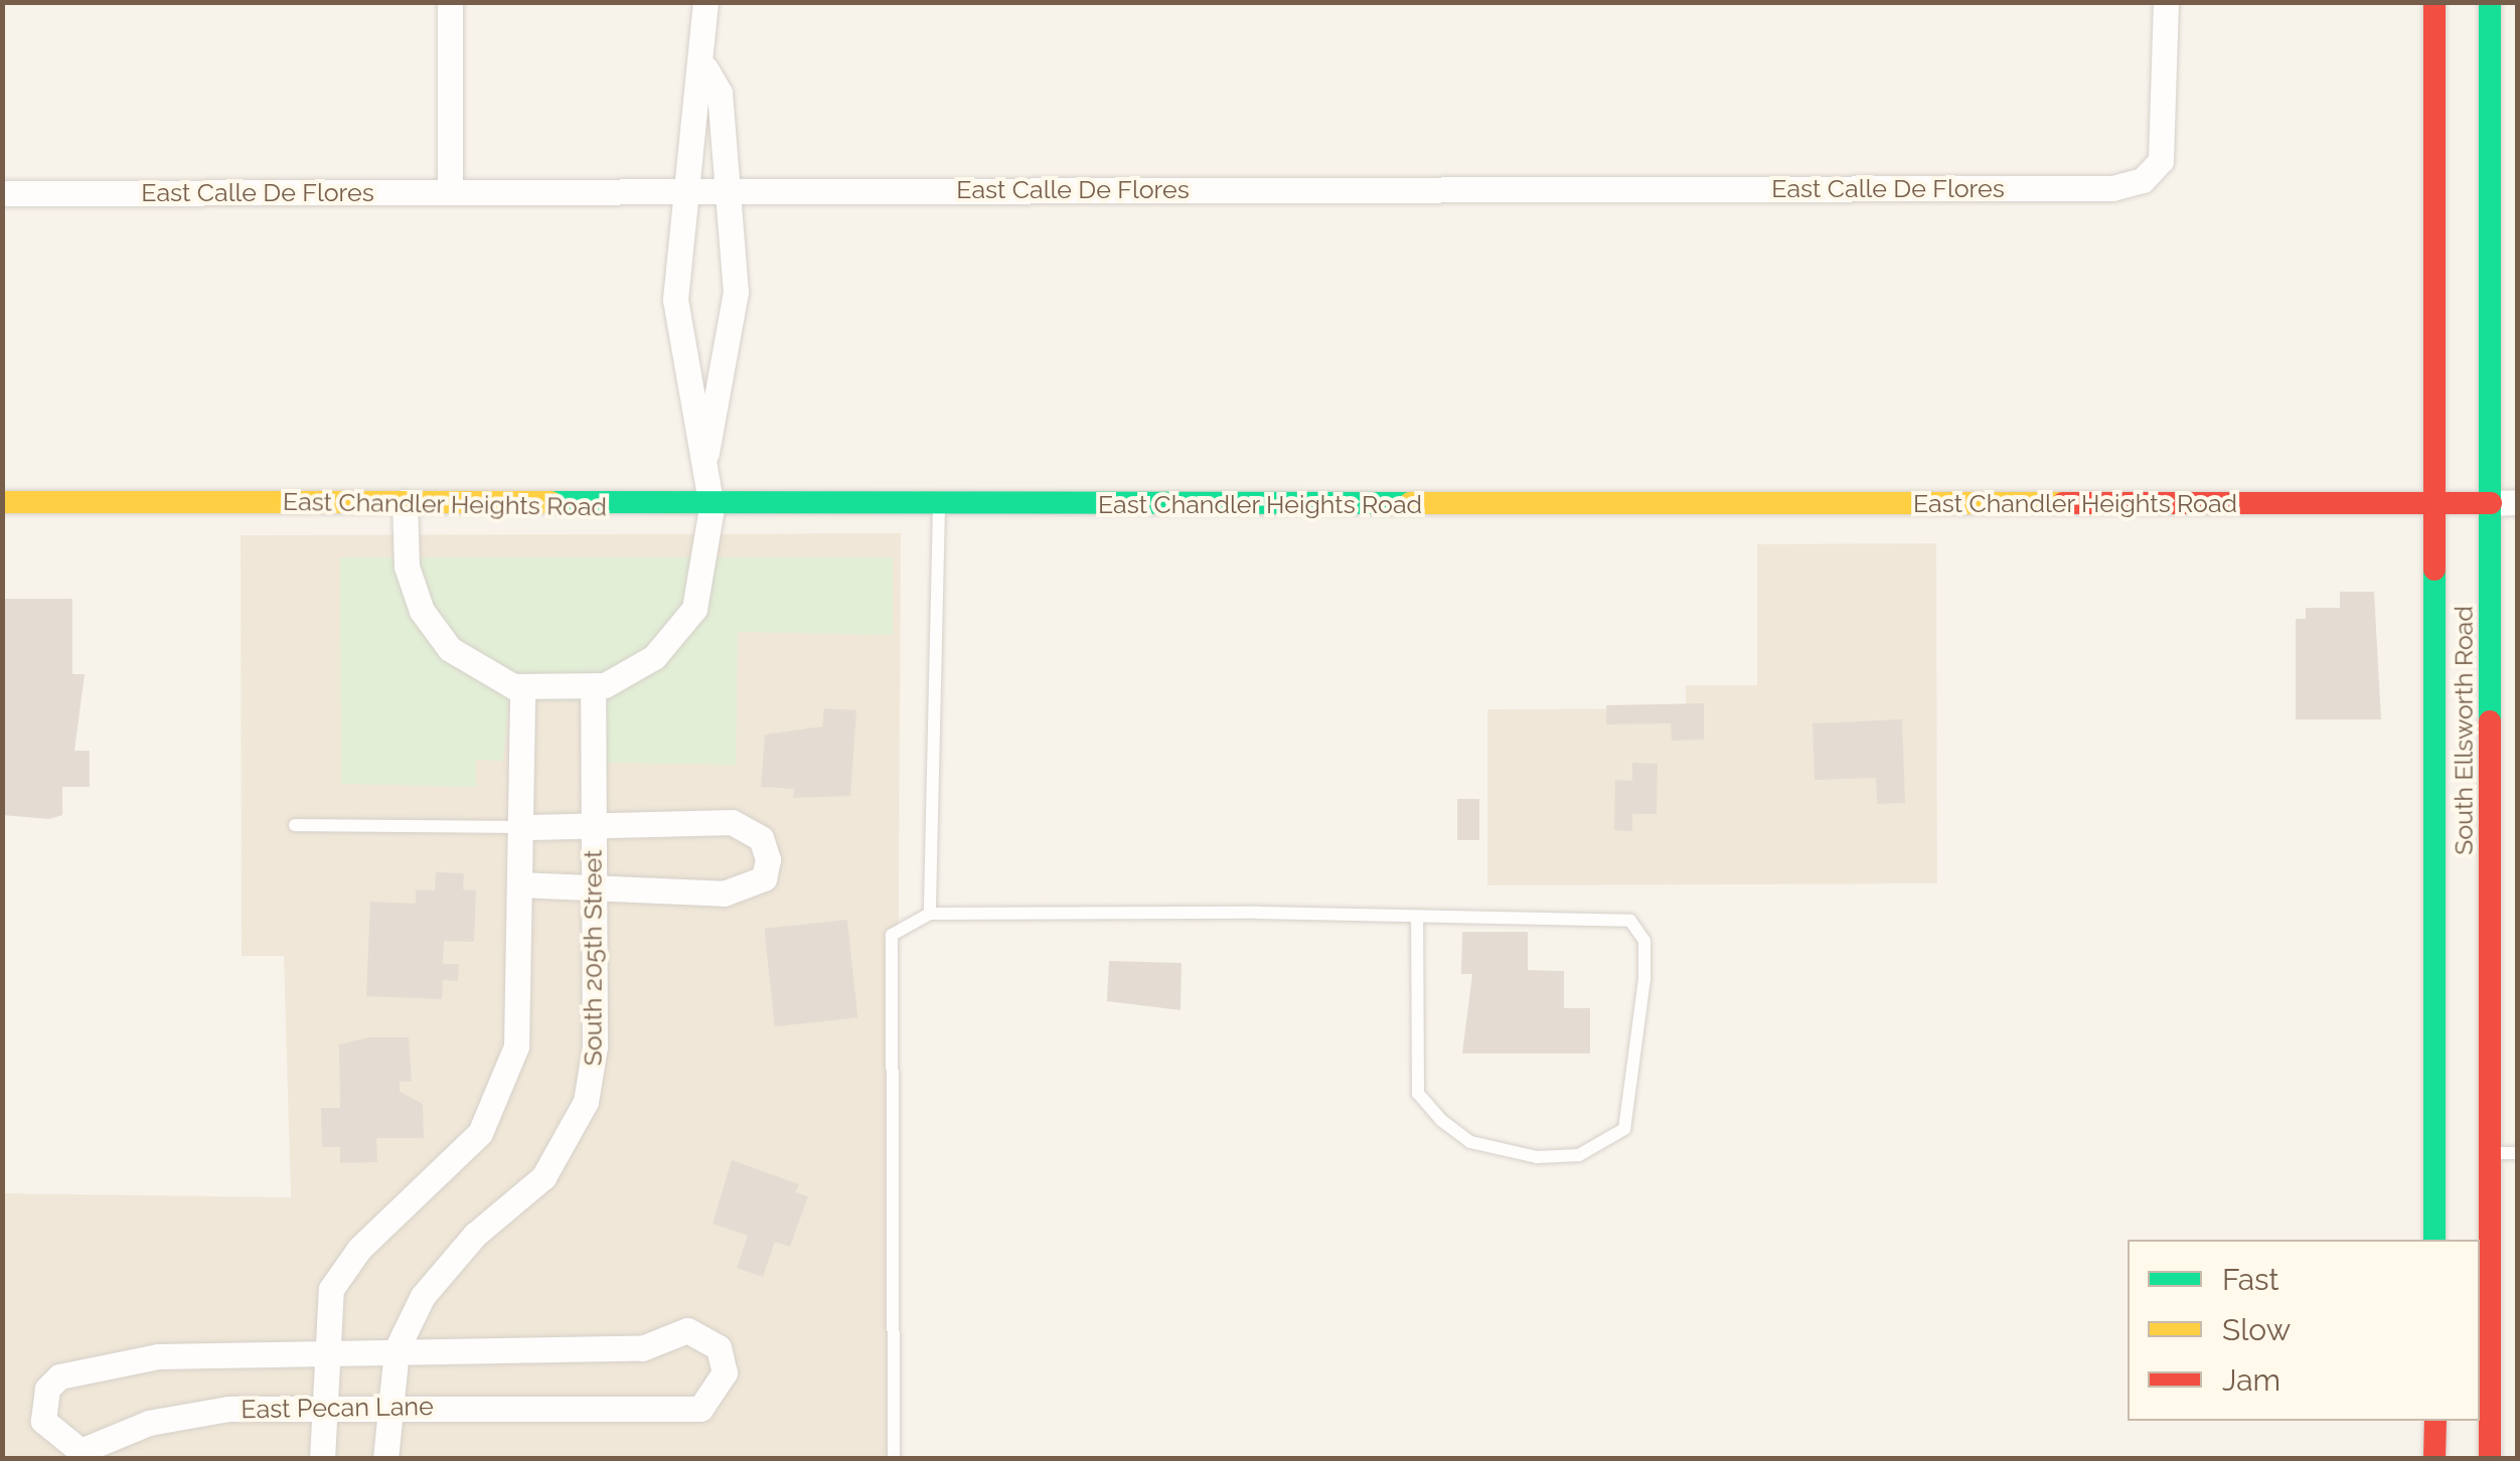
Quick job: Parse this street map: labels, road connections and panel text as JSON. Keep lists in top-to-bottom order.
{
  "streets": {
    "main road": ["East Chandler Heights Road", "South Ellsworth Road"],
    "street": ["East Calle De Flores", "South 205th Street", "East Pecan Lane"]
  },
  "crossings": [
    ["East Chandler Heights Road", "South Ellsworth Road"],
    ["South 205th Street", "East Pecan Lane"]
  ],
  "legend": ["Fast", "Slow", "Jam"]
}
